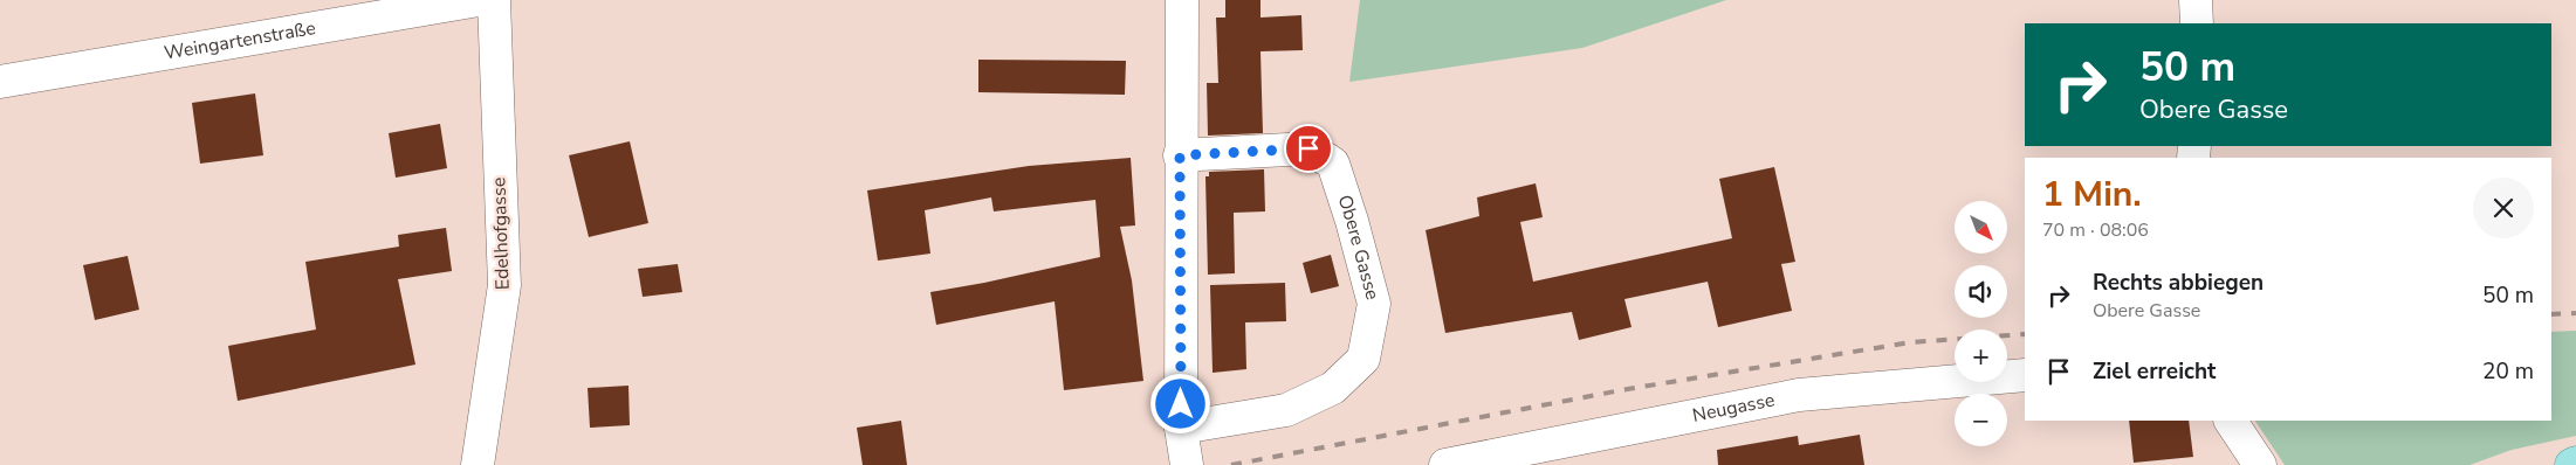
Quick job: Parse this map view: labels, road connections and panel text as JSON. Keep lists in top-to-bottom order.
{
  "streets": {
    "street": [
      "Weingartenstraße",
      "Edelhofgasse",
      "Obere Gasse",
      "Neugasse"
    ]
  },
  "north": "bottom right",
  "page": {
    "turn": ["50 m", "Obere Gasse"],
    "heading": ["1 Min.", "70 m · 08:06"],
    "map_buttons": ["+", "−"],
    "list": [
      {
        "name": "Rechts abbiegen",
        "note": "Obere Gasse",
        "value": "50 m"
      },
      {
        "name": "Ziel erreicht",
        "value": "20 m"
      }
    ]
  }
}
